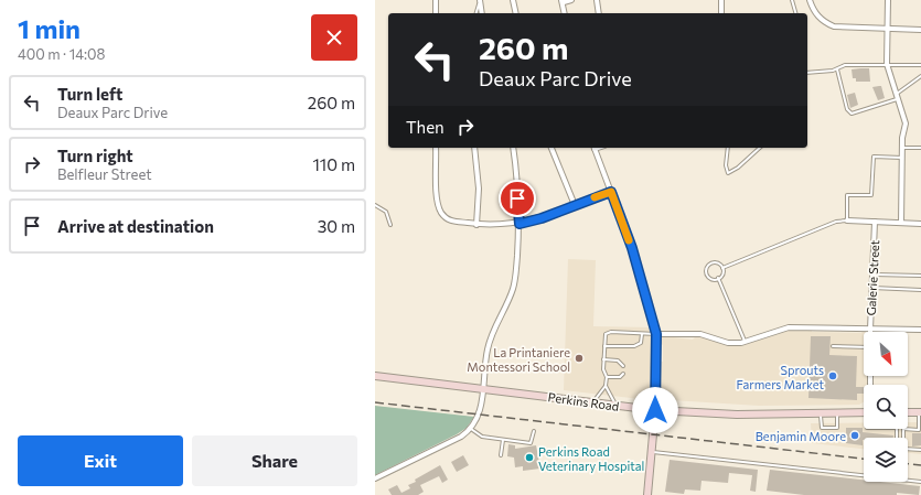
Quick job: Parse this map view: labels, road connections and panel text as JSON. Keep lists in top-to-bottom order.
{
  "streets": {
    "main road": ["Perkins Road"],
    "street": ["Galerie Street"]
  },
  "places": [
    "La Printaniere Montessori School",
    "Sprouts Farmers Market",
    "Benjamin Moore",
    "Perkins Road Veterinary Hospital"
  ],
  "north": "bottom right",
  "page": {
    "heading": ["1 min", "400 m · 14:08"],
    "turn": ["260 m", "Deaux Parc Drive"],
    "list": [
      {
        "name": "Turn left",
        "note": "Deaux Parc Drive",
        "value": "260 m"
      },
      {
        "name": "Turn right",
        "note": "Belfleur Street",
        "value": "110 m"
      },
      {
        "name": "Arrive at destination",
        "value": "30 m"
      }
    ],
    "then": "Then",
    "buttons": ["Exit", "Share"]
  }
}
